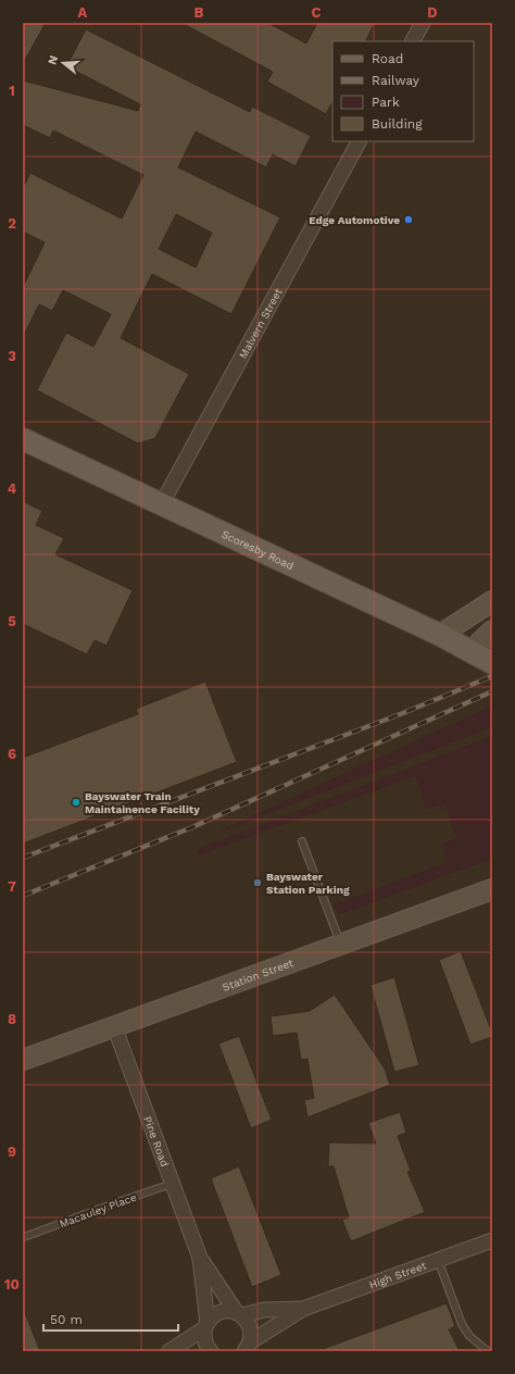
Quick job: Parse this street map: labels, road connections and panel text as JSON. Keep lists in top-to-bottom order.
{
  "streets": {
    "main road": ["Scoresby Road", "Station Street"],
    "street": ["Malvern Street", "Pine Road", "High Street"],
    "lane": ["Macauley Place"]
  },
  "crossings": [
    ["Malvern Street", "Scoresby Road"],
    ["Station Street", "Pine Road"],
    ["Pine Road", "Macauley Place"],
    ["Pine Road", "High Street"]
  ],
  "places": ["Edge Automotive", "Bayswater Train Maintainence Facility", "Bayswater Station Parking"],
  "legend": [
    "Road",
    "Railway",
    "Park",
    "Building"
  ],
  "scale_bar": "50 m",
  "north": "left",
  "grid": {
    "columns": [
      "A",
      "B",
      "C",
      "D"
    ],
    "rows": [
      "1",
      "2",
      "3",
      "4",
      "5",
      "6",
      "7",
      "8",
      "9",
      "10"
    ]
  }
}
